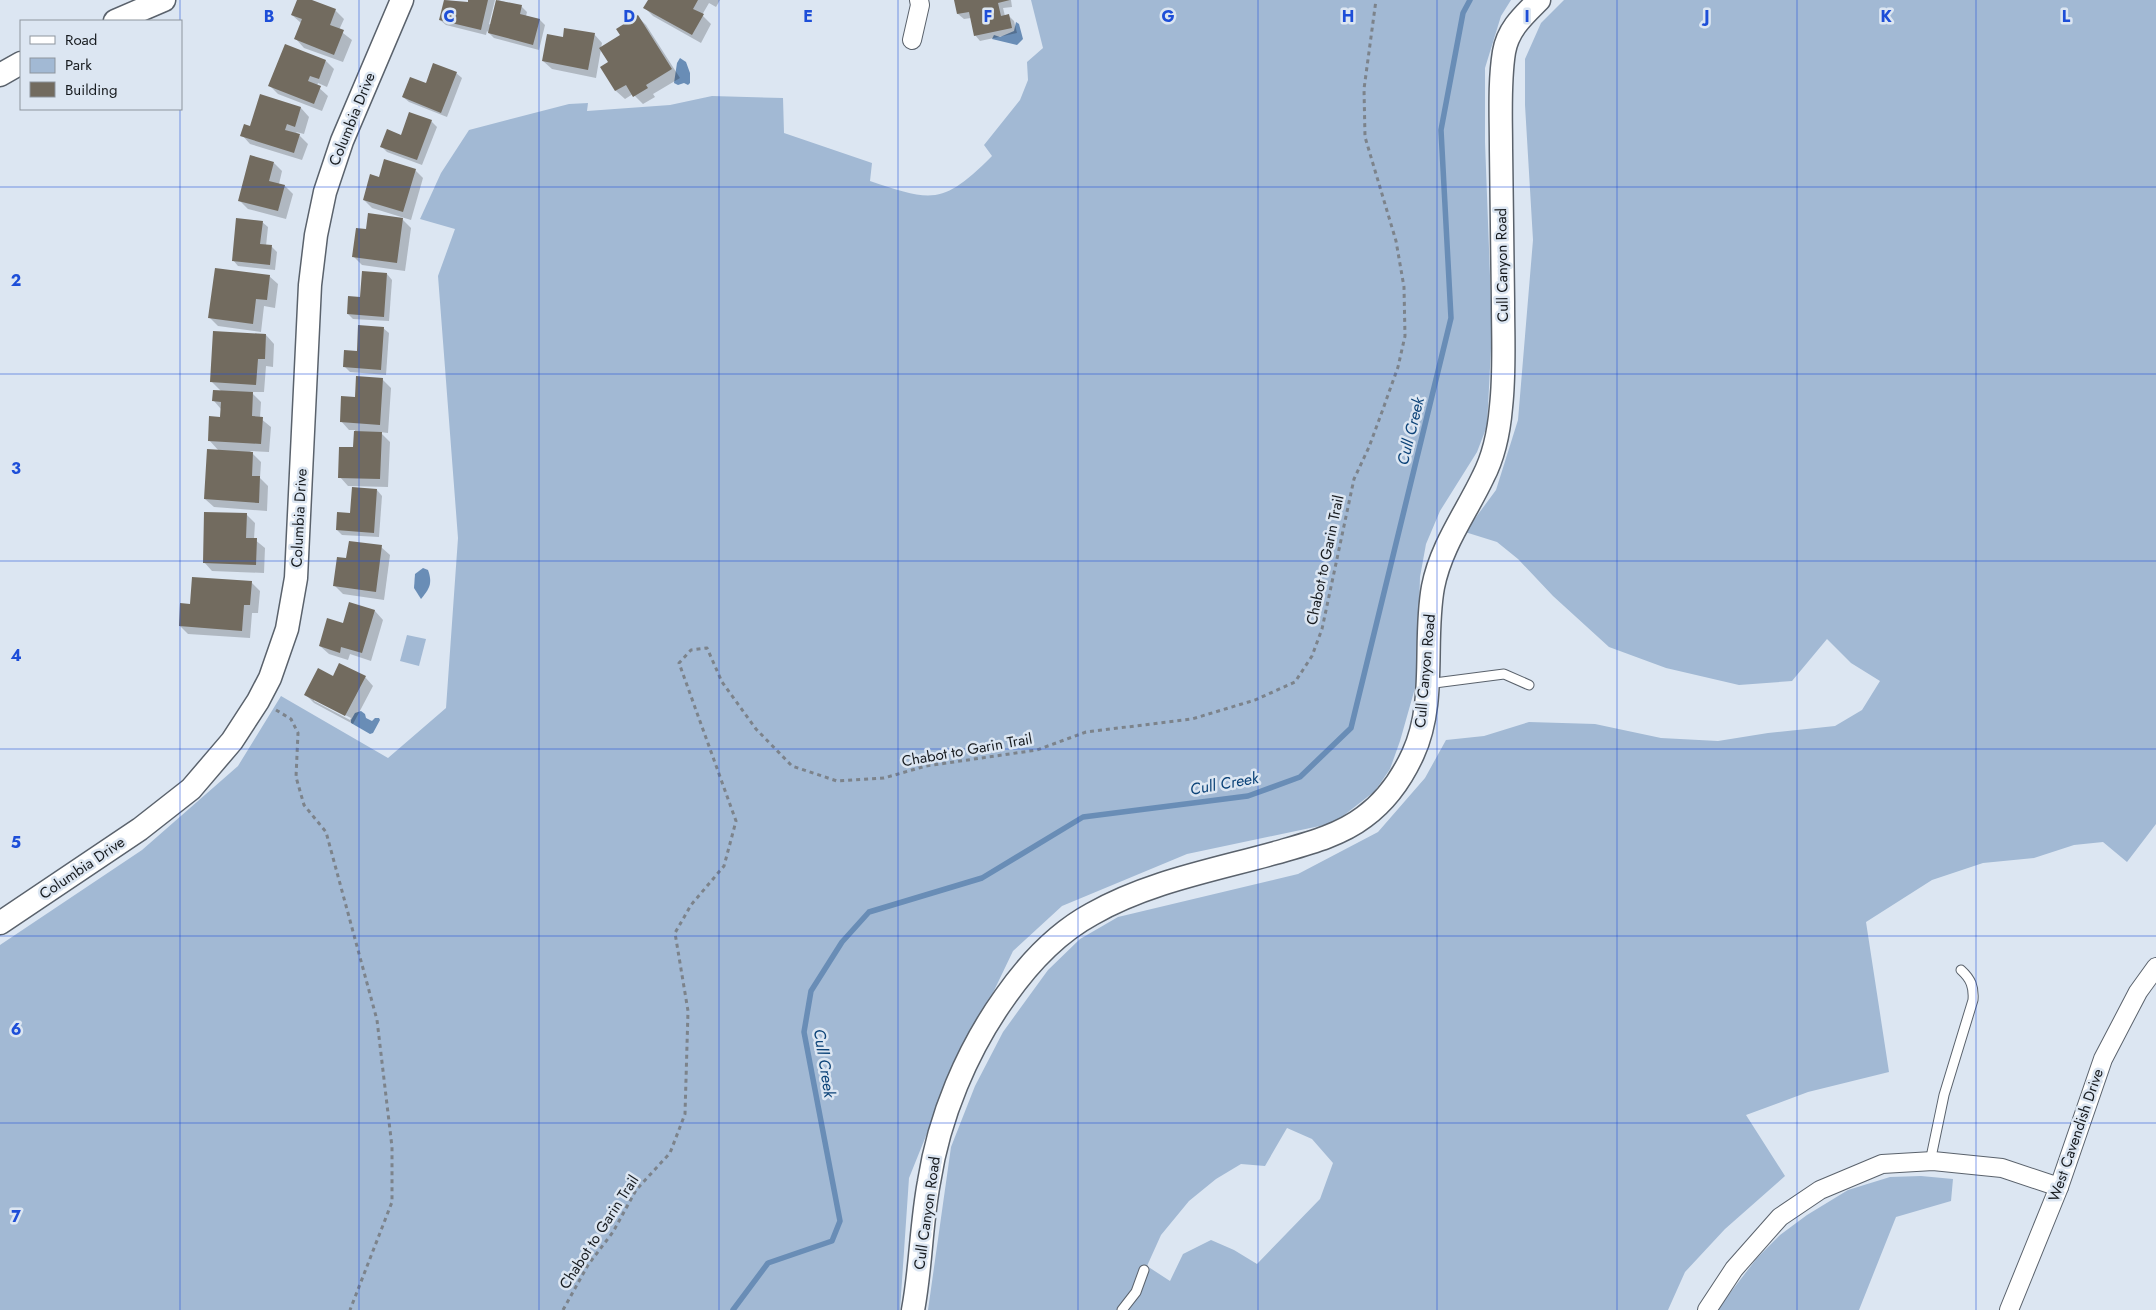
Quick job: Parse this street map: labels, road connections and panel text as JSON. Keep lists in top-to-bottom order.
{
  "streets": {
    "street": ["Columbia Drive", "Cull Canyon Road", "West Cavendish Drive"],
    "path": ["Chabot to Garin Trail"]
  },
  "water": ["Cull Creek"],
  "legend": ["Road", "Park", "Building"],
  "grid": {
    "columns": [
      "B",
      "C",
      "D",
      "E",
      "F",
      "G",
      "H",
      "I",
      "J",
      "K",
      "L"
    ],
    "rows": [
      "2",
      "3",
      "4",
      "5",
      "6",
      "7"
    ]
  }
}
